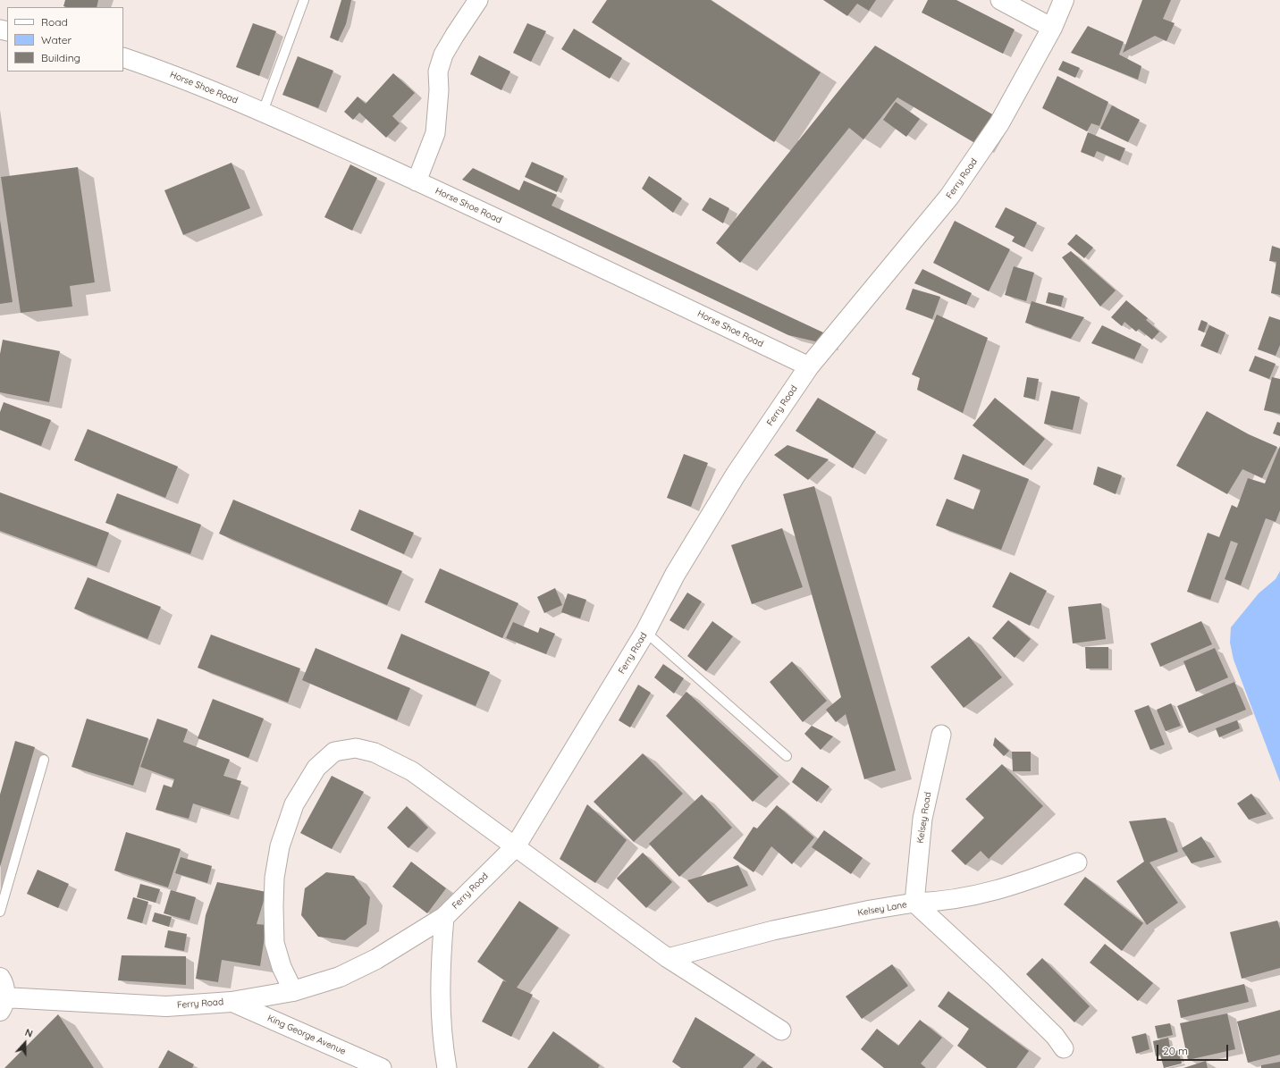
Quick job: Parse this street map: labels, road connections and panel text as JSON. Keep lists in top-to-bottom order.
{
  "streets": {
    "street": [
      "Horse Shoe Road",
      "Ferry Road",
      "Kelsey Road",
      "Kelsey Lane",
      "King George Avenue"
    ]
  },
  "crossings": [
    ["Horse Shoe Road", "Ferry Road"],
    ["Ferry Road", "King George Avenue"],
    ["Kelsey Road", "Kelsey Lane"]
  ],
  "legend": ["Road", "Water", "Building"],
  "scale_bar": "20 m",
  "north": "top"
}
